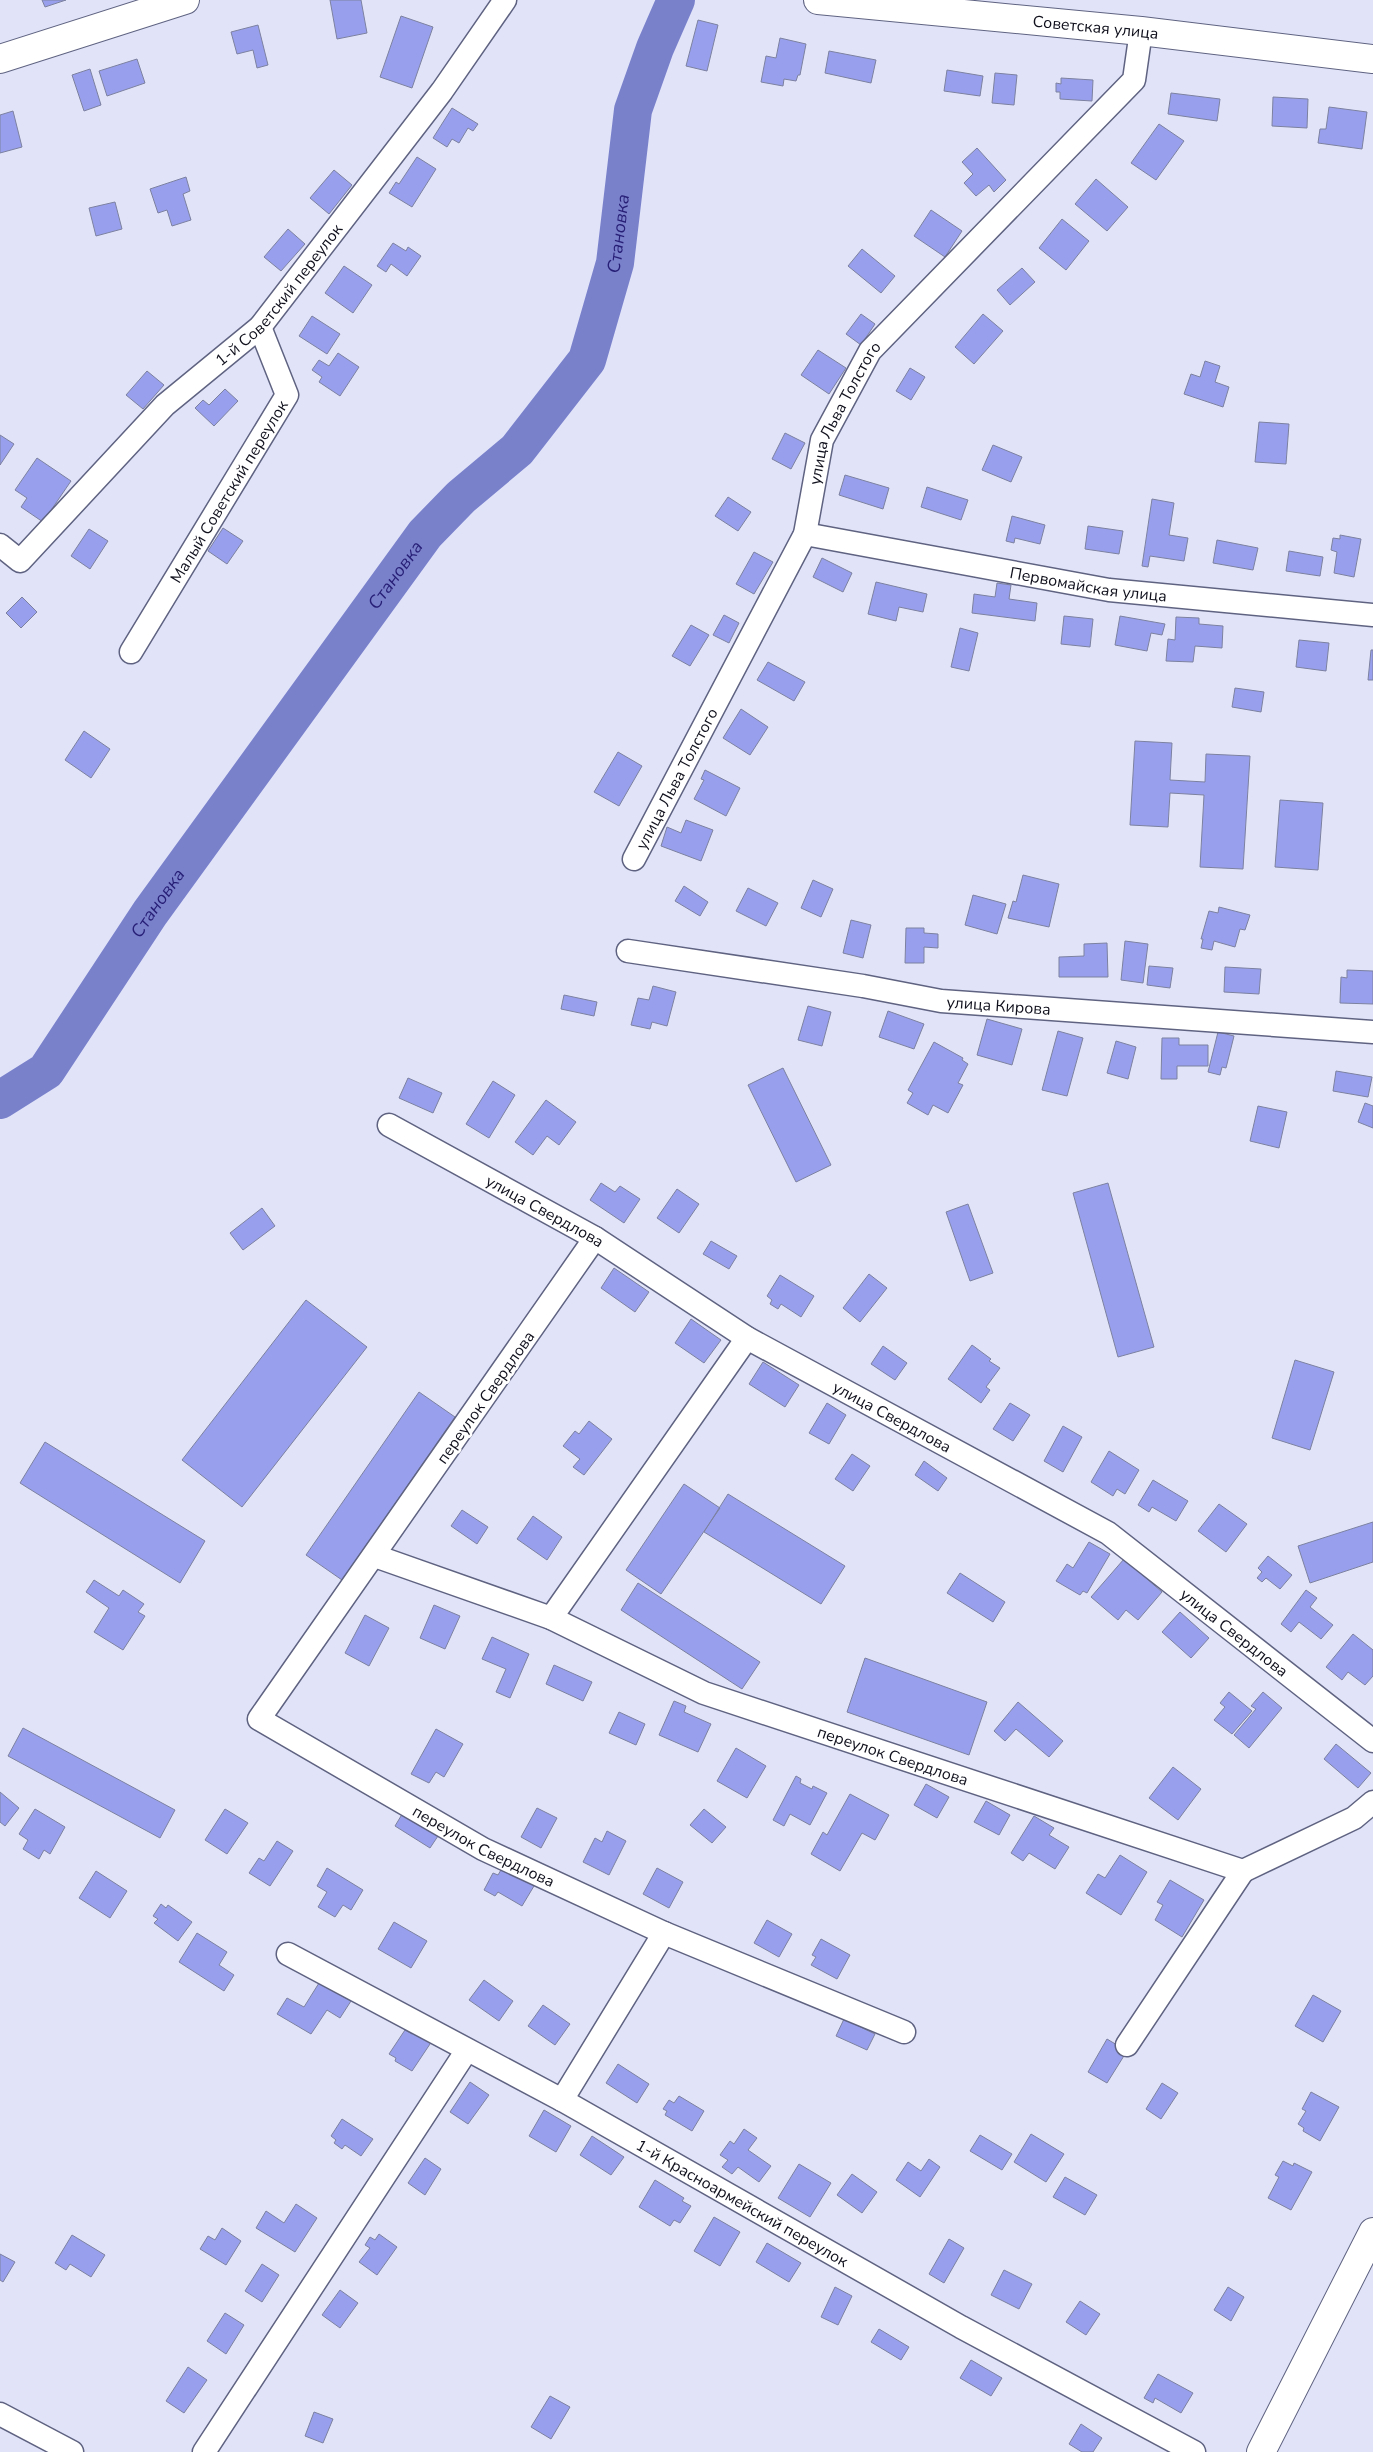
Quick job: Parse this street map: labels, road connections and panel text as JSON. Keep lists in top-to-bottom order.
{
  "streets": {
    "main road": ["Советская улица"],
    "street": [
      "1-й Советский переулок",
      "улица Льва Толстого",
      "Малый Советский переулок",
      "Первомайская улица",
      "улица Кирова",
      "улица Свердлова",
      "переулок Свердлова",
      "1-й Красноармейский переулок"
    ]
  },
  "crossings": [
    ["Советская улица", "улица Льва Толстого"],
    ["1-й Советский переулок", "Малый Советский переулок"],
    ["улица Льва Толстого", "Первомайская улица"],
    ["улица Свердлова", "переулок Свердлова"]
  ],
  "water": ["Становка"]
}
